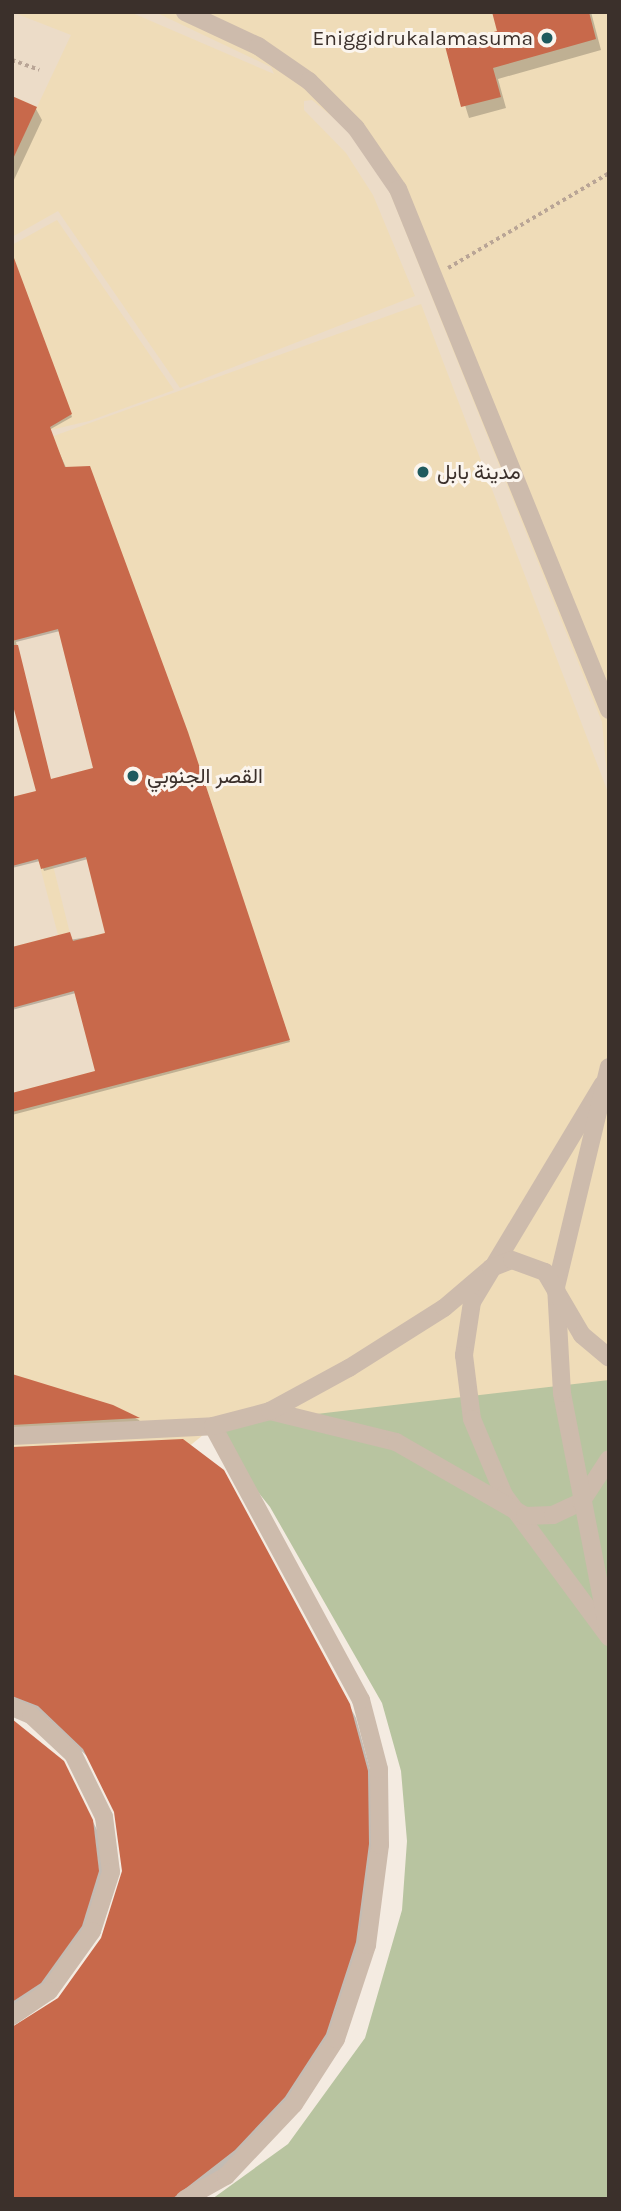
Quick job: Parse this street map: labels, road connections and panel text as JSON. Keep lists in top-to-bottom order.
{
  "places": ["Eniggidrukalamasuma", "مدينة بابل", "القصر الجنوبي"]
}
